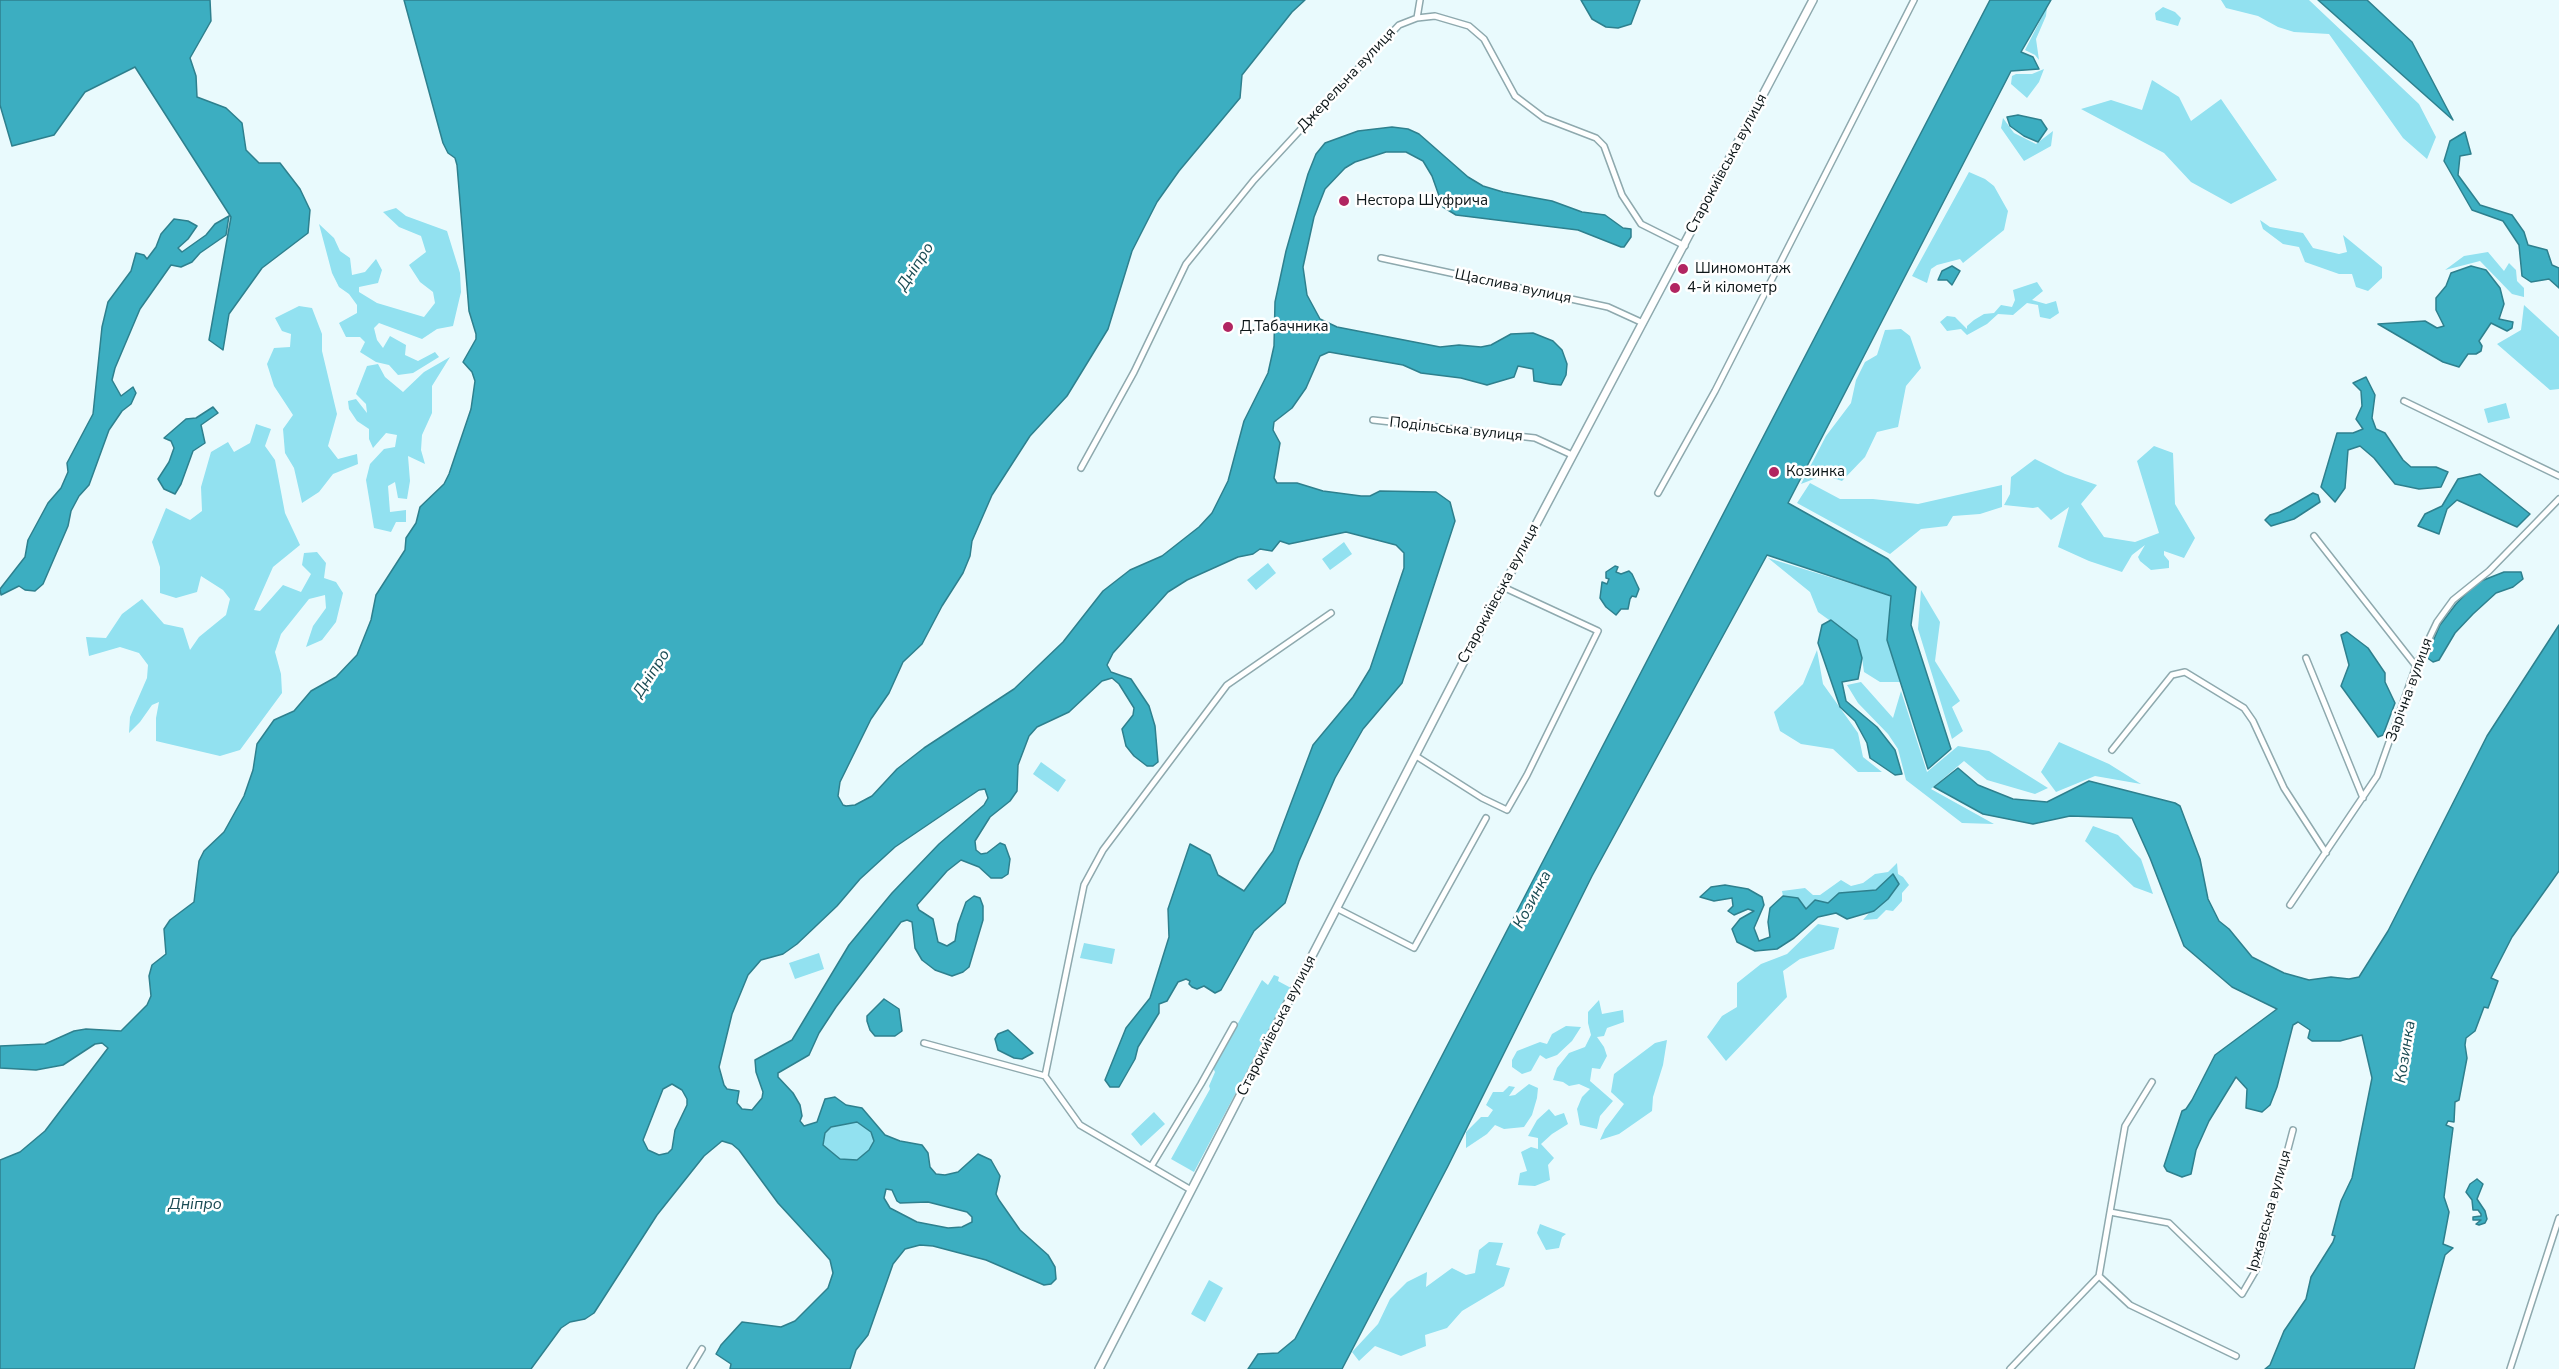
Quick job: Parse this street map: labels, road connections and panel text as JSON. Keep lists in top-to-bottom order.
{
  "streets": {
    "street": [
      "Джерельна вулиця",
      "Старокиївська вулиця",
      "Щаслива вулиця",
      "Подільська вулиця",
      "Зарічна вулиця",
      "Іржавська вулиця"
    ]
  },
  "crossings": [
    ["Старокиївська вулиця", "Щаслива вулиця"],
    ["Старокиївська вулиця", "Подільська вулиця"]
  ],
  "water": ["Дніпро", "Козинка"],
  "places": [
    "Нестора Шуфрича",
    "Шиномонтаж",
    "4-й кілометр",
    "Д.Табачника",
    "Козинка"
  ]
}
